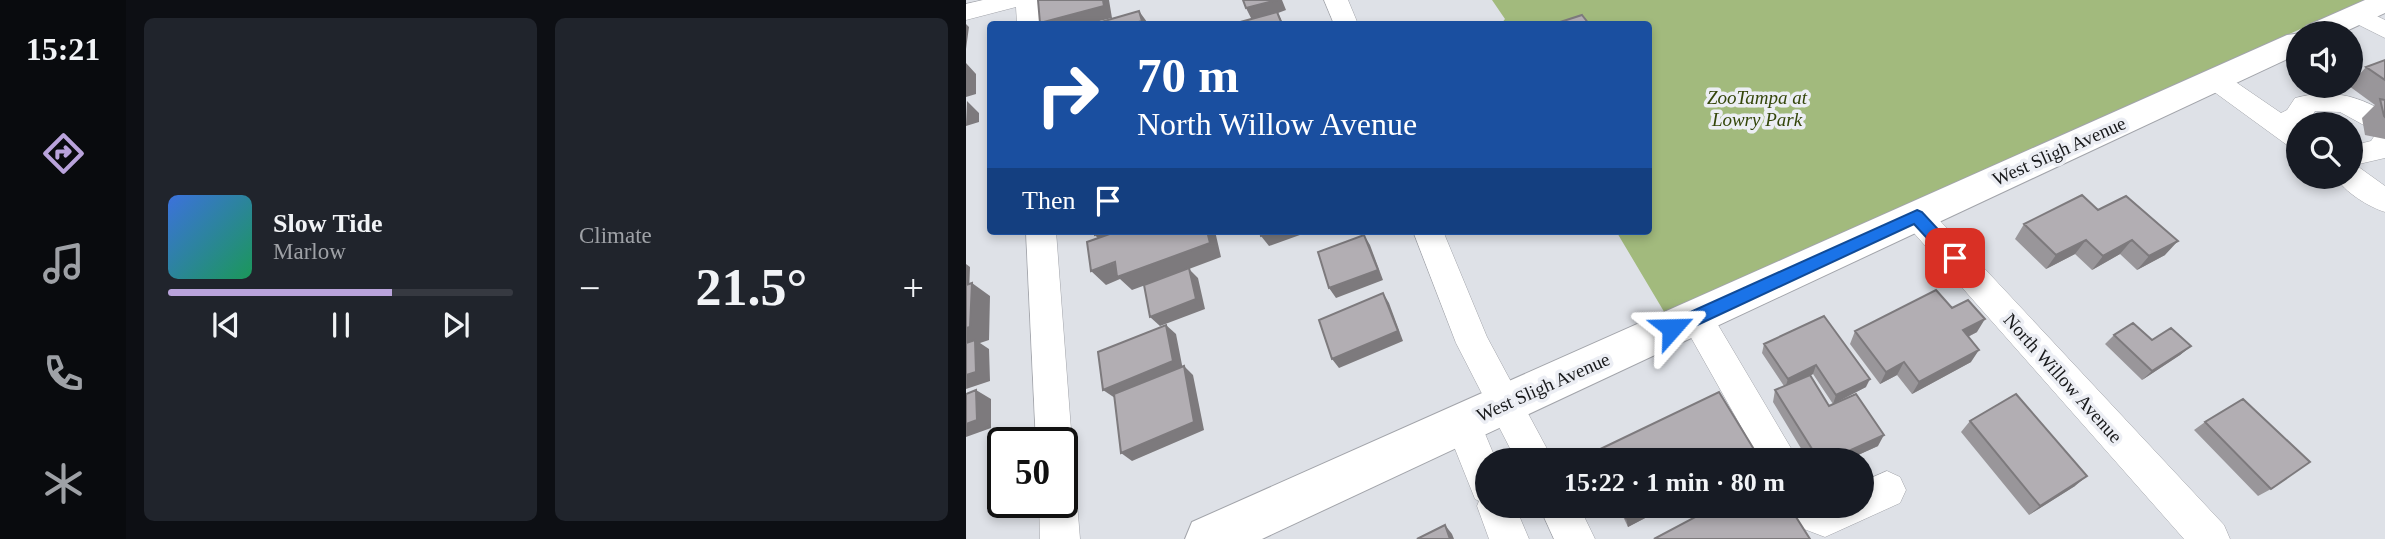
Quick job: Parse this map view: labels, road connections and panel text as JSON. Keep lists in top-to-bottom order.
{
  "streets": {
    "main road": ["West Sligh Avenue"],
    "street": ["North Willow Avenue"]
  },
  "crossings": [
    ["West Sligh Avenue", "North Willow Avenue"]
  ],
  "parks": ["ZooTampa at Lowry Park"],
  "page": {
    "tabs": "15:21",
    "tile": "Climate",
    "turn": ["70 m", "North Willow Avenue"],
    "then": "Then",
    "song": ["Slow Tide", "Marlow"],
    "heat": ["−", "21.5°", "+"],
    "limit": "50",
    "trip": "15:22 · 1 min · 80 m"
  }
}
